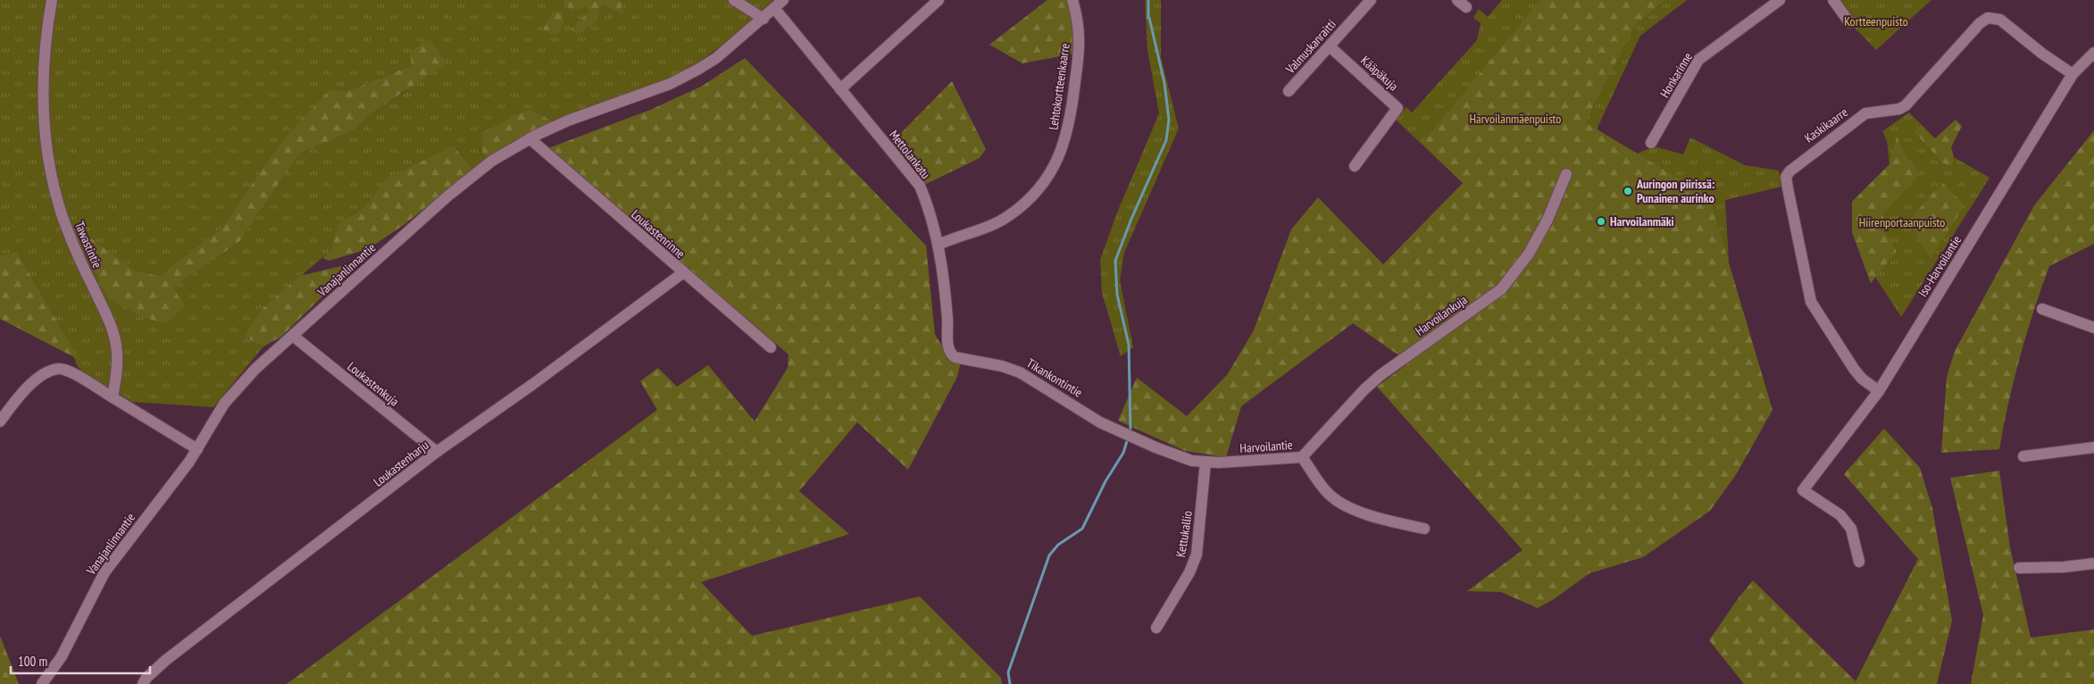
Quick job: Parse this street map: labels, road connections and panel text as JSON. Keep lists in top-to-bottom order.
{
  "streets": {
    "street": [
      "Valmuskanraitti",
      "Kääpäkuja",
      "Honkarinne",
      "Lehtokortteenkaarre",
      "Kaskikaarre",
      "Mettolankatu",
      "Loukastenrinne",
      "Tawastintie",
      "Iso-Harvoilantie",
      "Vanajanlinnantie",
      "Harvoilankuja",
      "Tikankontintie",
      "Loukastenkuja",
      "Harvoilantie",
      "Loukastenharju",
      "Kettukallio"
    ]
  },
  "crossings": [
    ["Valmuskanraitti", "Kääpäkuja"],
    ["Lehtokortteenkaarre", "Mettolankatu"],
    ["Kaskikaarre", "Iso-Harvoilantie"],
    ["Mettolankatu", "Vanajanlinnantie"],
    ["Mettolankatu", "Tikankontintie"],
    ["Loukastenrinne", "Vanajanlinnantie"],
    ["Loukastenrinne", "Loukastenharju"],
    ["Vanajanlinnantie", "Loukastenkuja"],
    ["Harvoilankuja", "Harvoilantie"],
    ["Tikankontintie", "Harvoilantie"],
    ["Loukastenkuja", "Loukastenharju"],
    ["Harvoilantie", "Kettukallio"]
  ],
  "parks": ["Kortteenpuisto", "Harvoilanmäenpuisto", "Hiirenportaanpuisto"],
  "places": ["Auringon piirissä: Punainen aurinko", "Harvoilanmäki"],
  "scale_bar": "100 m"
}
